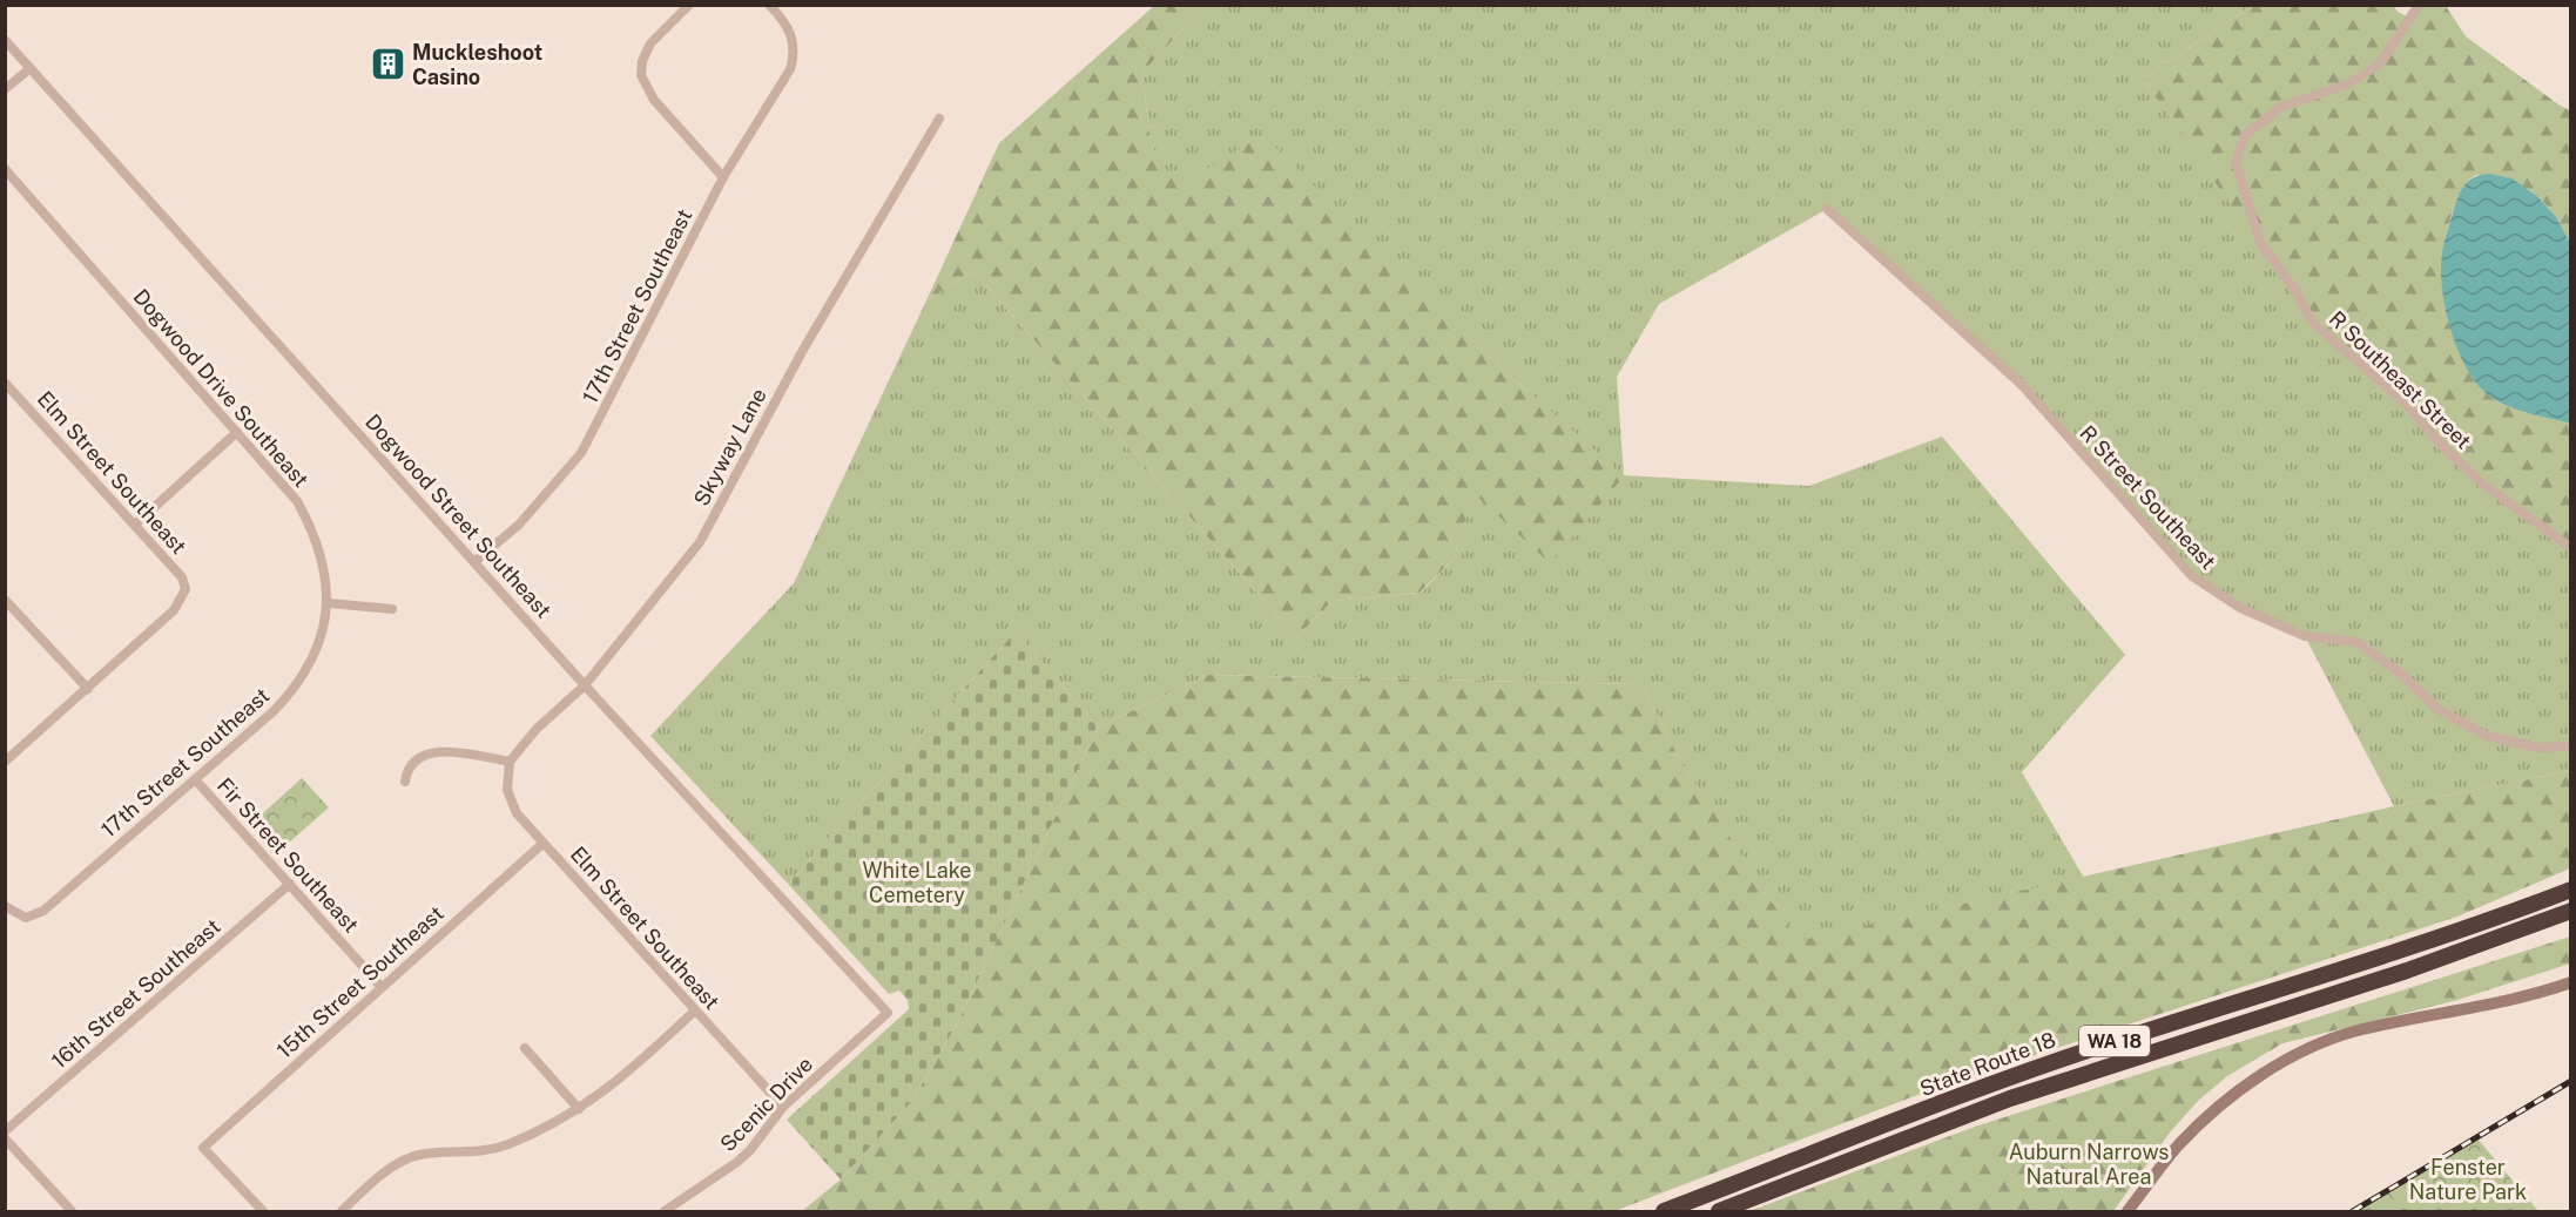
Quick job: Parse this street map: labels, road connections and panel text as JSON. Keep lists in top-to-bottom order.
{
  "streets": {
    "highway": ["WA 18", "State Route 18"],
    "street": [
      "17th Street Southeast",
      "R Southeast Street",
      "Dogwood Drive Southeast",
      "Skyway Lane",
      "Elm Street Southeast",
      "R Street Southeast",
      "Dogwood Street Southeast",
      "Fir Street Southeast",
      "15th Street Southeast",
      "16th Street Southeast",
      "Scenic Drive"
    ]
  },
  "crossings": [
    ["17th Street Southeast", "Dogwood Drive Southeast"],
    ["17th Street Southeast", "Dogwood Street Southeast"],
    ["17th Street Southeast", "Fir Street Southeast"],
    ["Skyway Lane", "Elm Street Southeast"],
    ["Skyway Lane", "Dogwood Street Southeast"],
    ["Elm Street Southeast", "15th Street Southeast"],
    ["Elm Street Southeast", "Scenic Drive"],
    ["Dogwood Street Southeast", "Scenic Drive"],
    ["Fir Street Southeast", "15th Street Southeast"],
    ["Fir Street Southeast", "16th Street Southeast"]
  ],
  "parks": ["White Lake Cemetery", "Auburn Narrows Natural Area", "Fenster Nature Park"],
  "places": {
    "building": ["Muckleshoot Casino"]
  }
}
